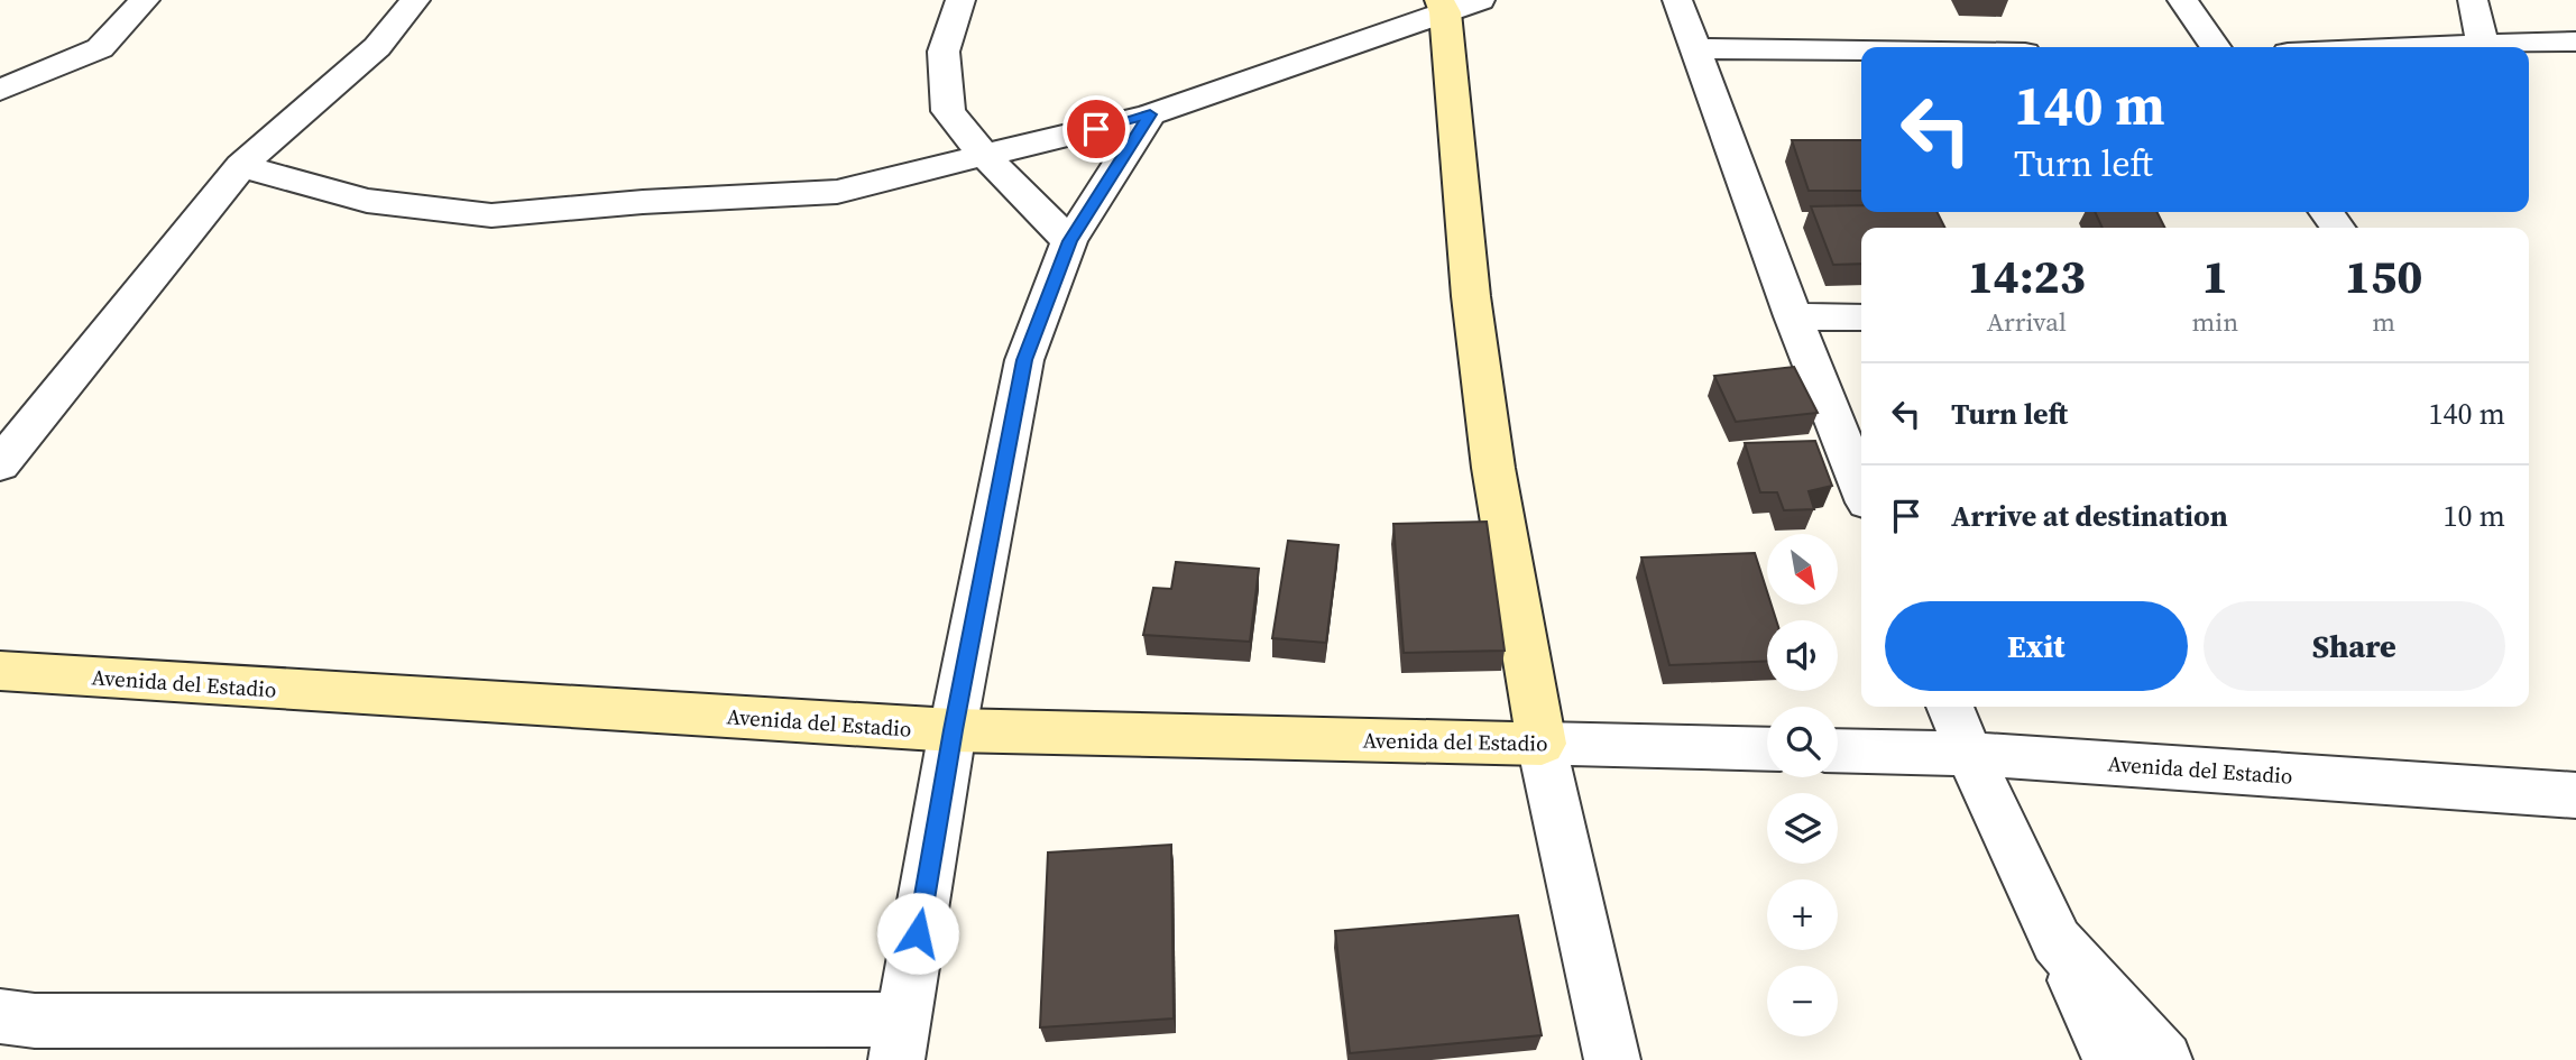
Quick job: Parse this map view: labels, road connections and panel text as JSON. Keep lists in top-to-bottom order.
{
  "streets": {
    "street": ["Avenida del Estadio"]
  },
  "north": "bottom right",
  "page": {
    "turn": ["140 m", "Turn left"],
    "eta": [
      "14:23",
      "Arrival",
      "1",
      "min",
      "150",
      "m"
    ],
    "list": [
      {
        "name": "Turn left",
        "value": "140 m"
      },
      {
        "name": "Arrive at destination",
        "value": "10 m"
      }
    ],
    "map_buttons": ["+", "−"],
    "buttons": ["Exit", "Share"]
  }
}
